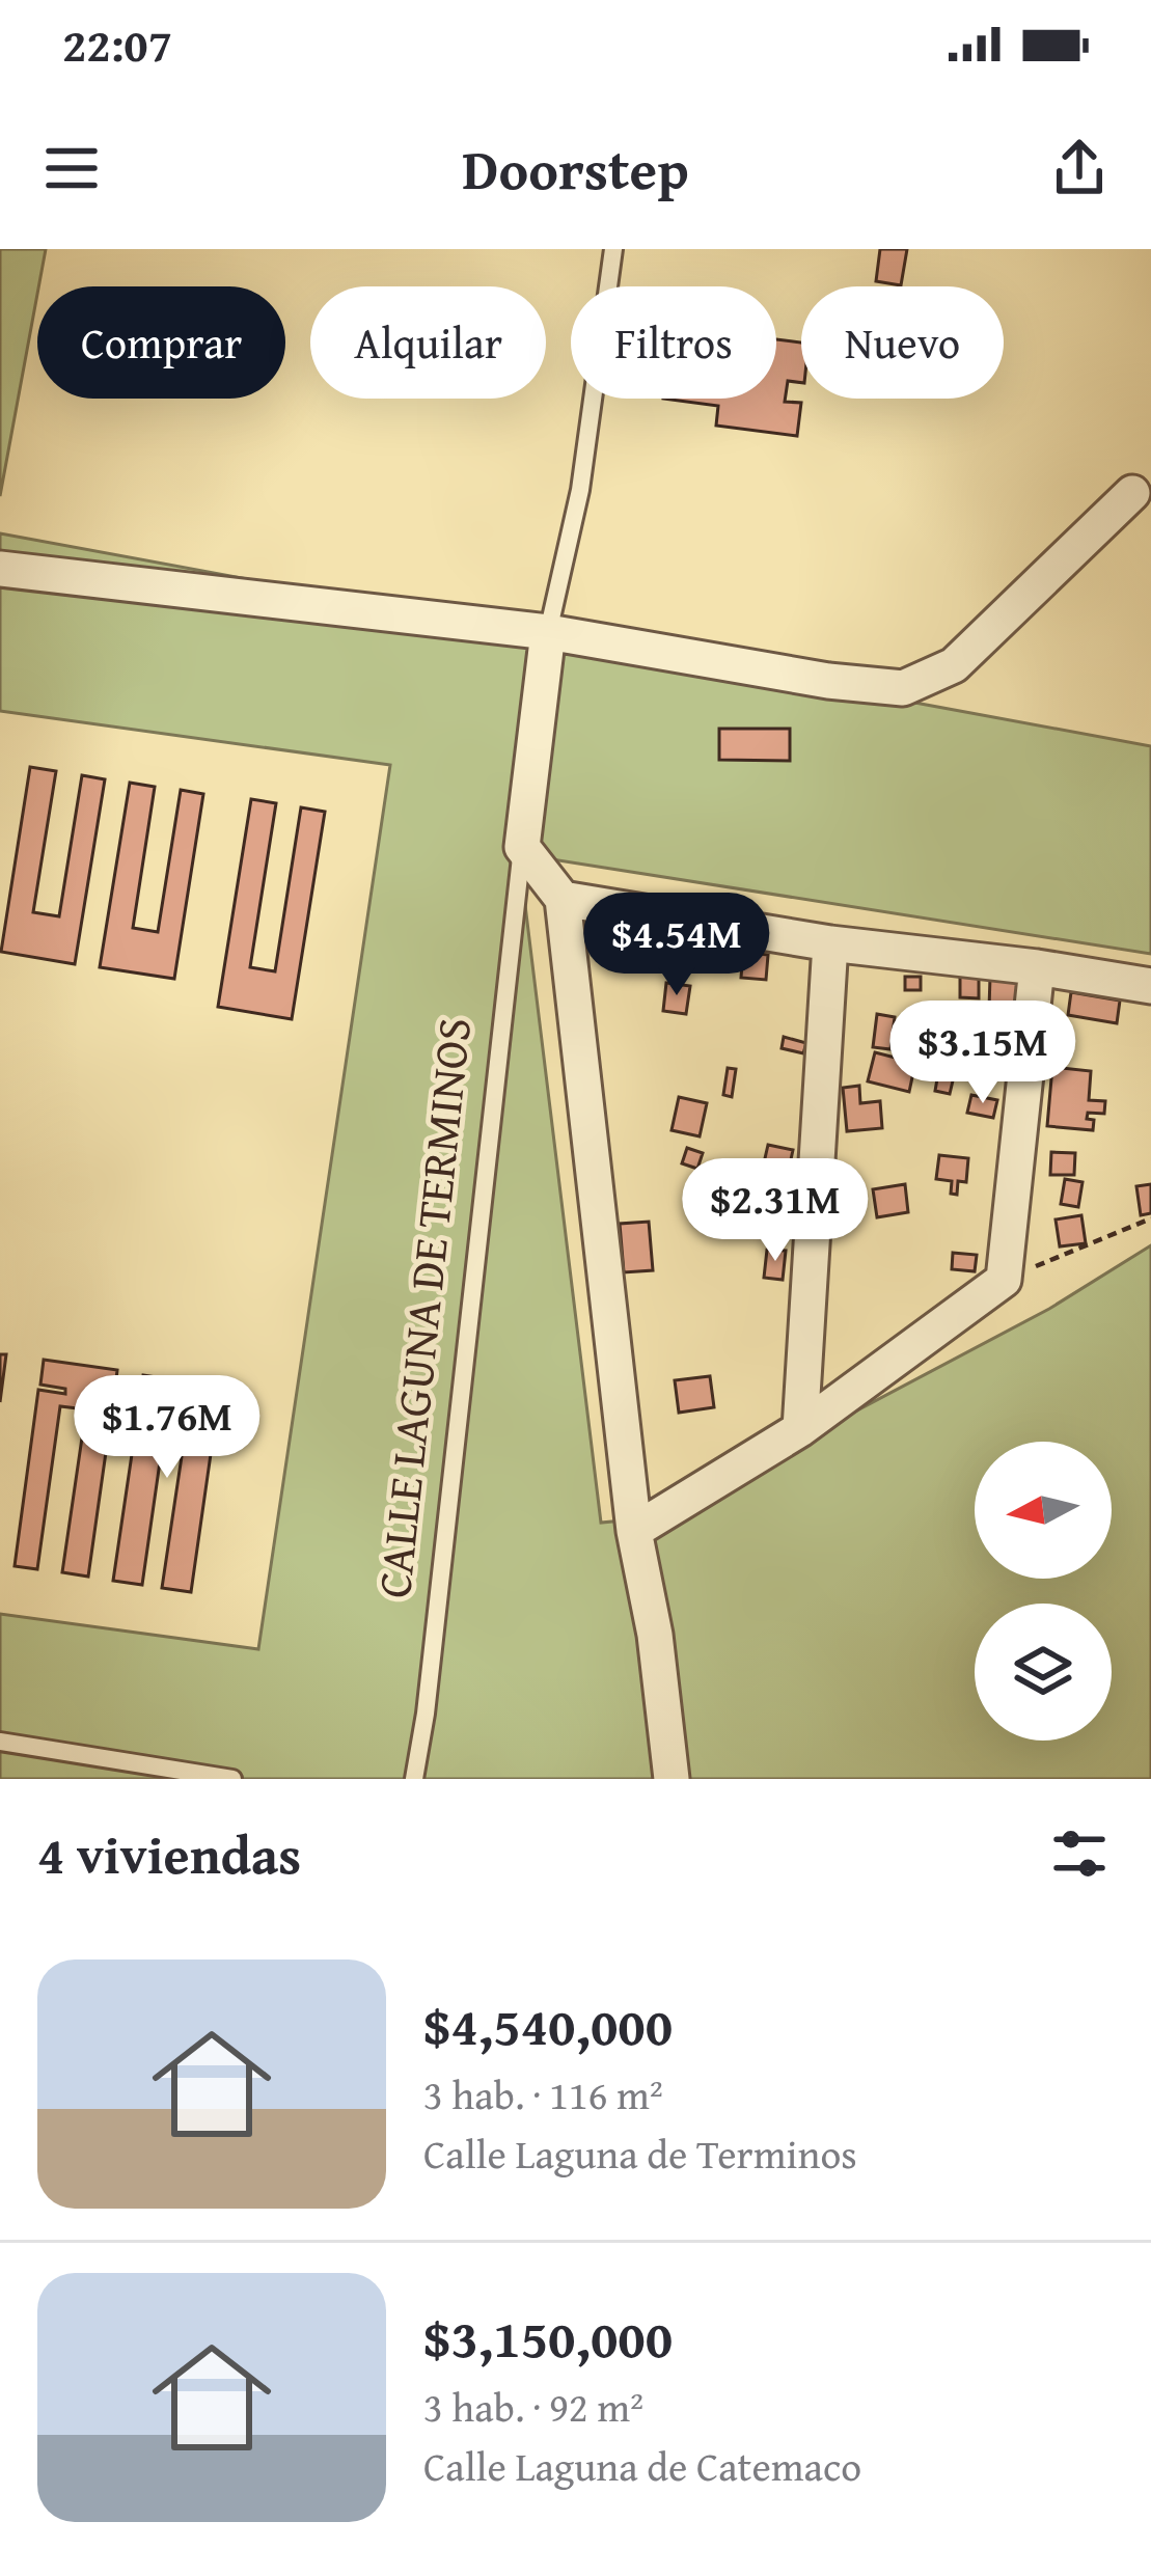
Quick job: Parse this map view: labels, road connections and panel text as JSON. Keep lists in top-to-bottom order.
{
  "streets": {
    "street": ["CALLE LAGUNA DE TERMINOS"]
  },
  "north": "left",
  "page": {
    "status": "22:07",
    "header": "Doorstep",
    "chip": [
      "Comprar",
      "Alquilar",
      "Filtros",
      "Nuevo"
    ],
    "price": [
      "$4.54M",
      "$3.15M",
      "$2.31M",
      "$1.76M"
    ],
    "heading": "4 viviendas",
    "list": [
      {
        "name": "$4,540,000",
        "note": "3 hab. · 116 m² · Calle Laguna de Terminos"
      },
      {
        "name": "$3,150,000",
        "note": "3 hab. · 92 m² · Calle Laguna de Catemaco"
      }
    ]
  }
}
